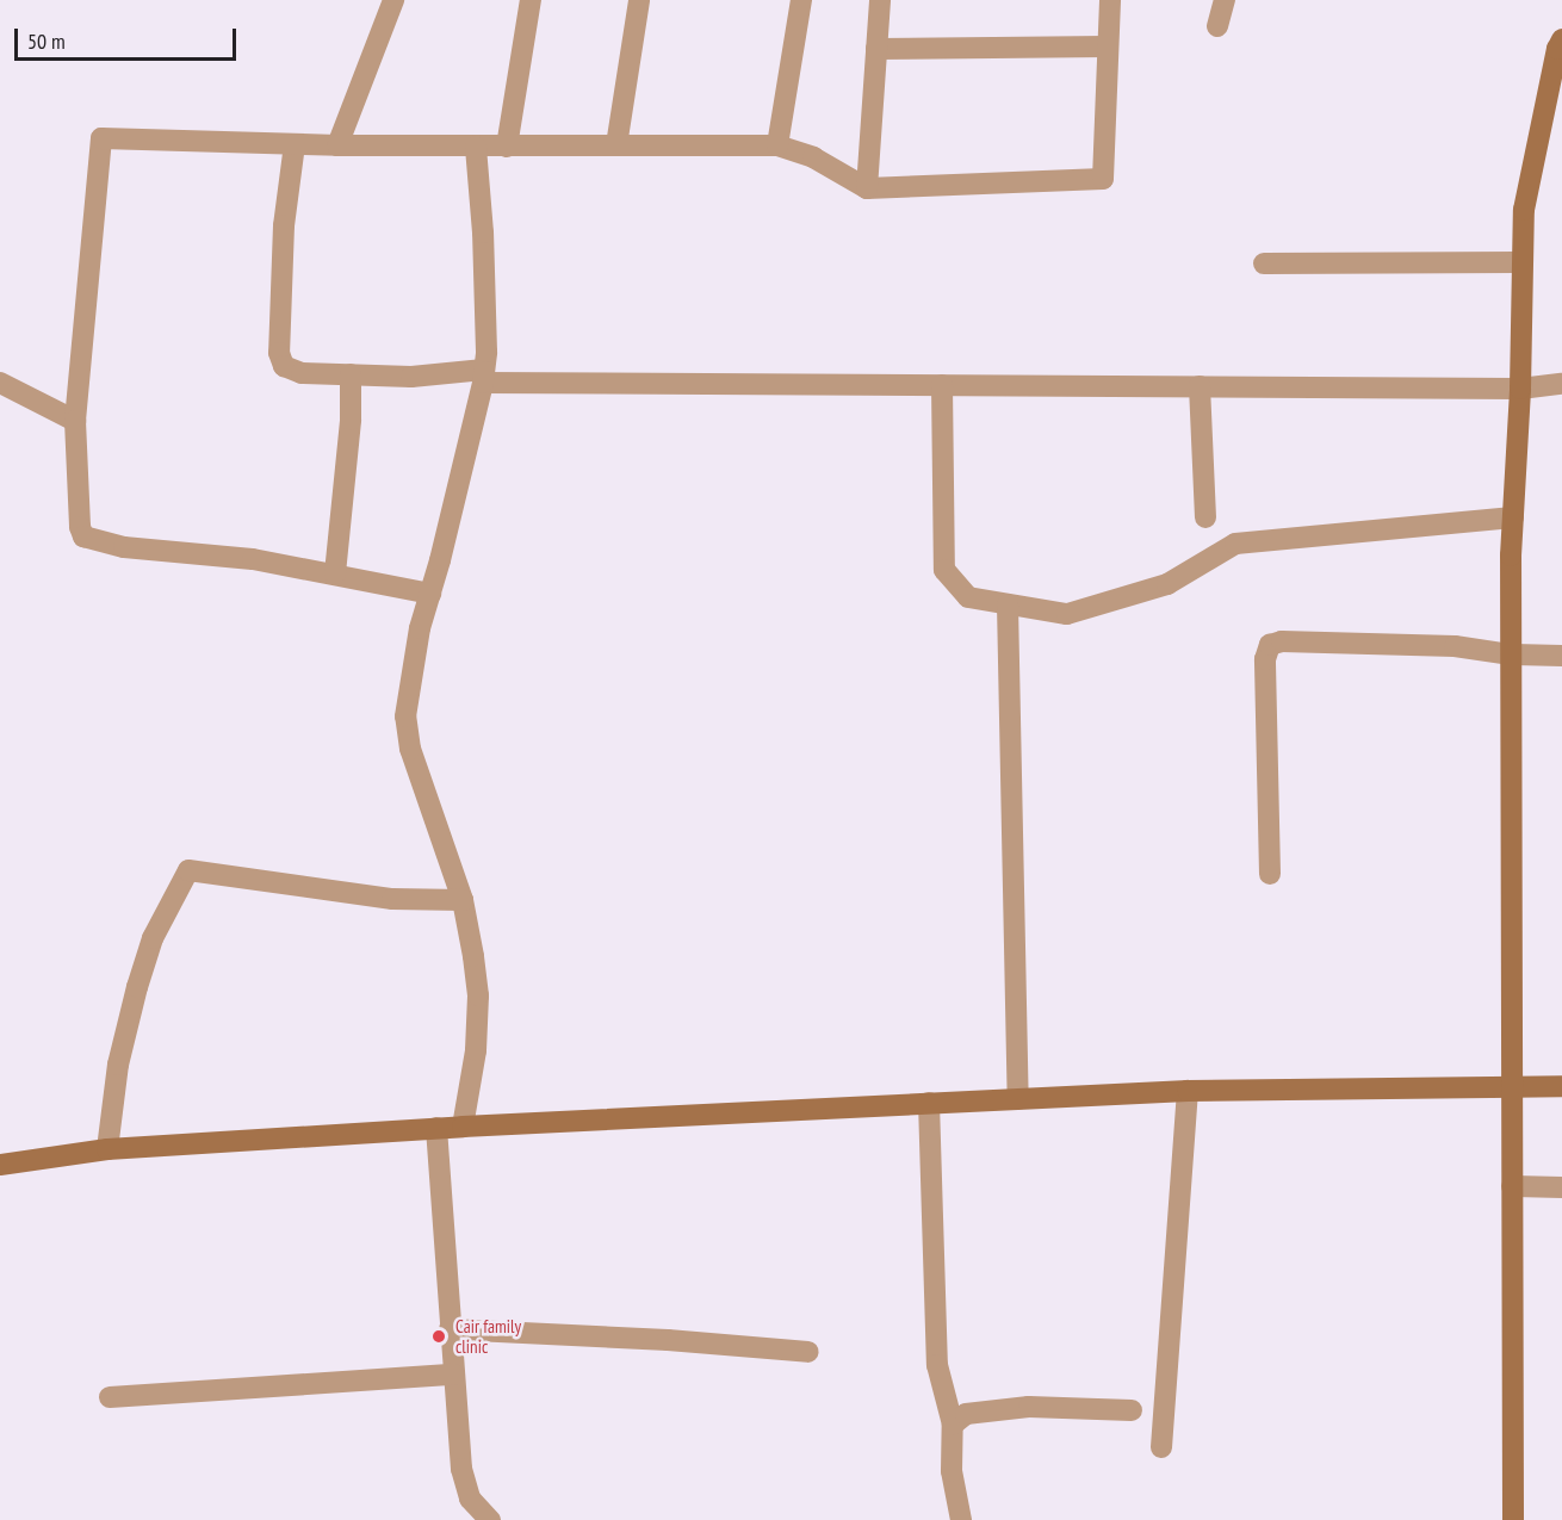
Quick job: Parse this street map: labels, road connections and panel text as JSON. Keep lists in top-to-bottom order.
{
  "places": ["Cair family clinic"],
  "scale_bar": "50 m"
}
